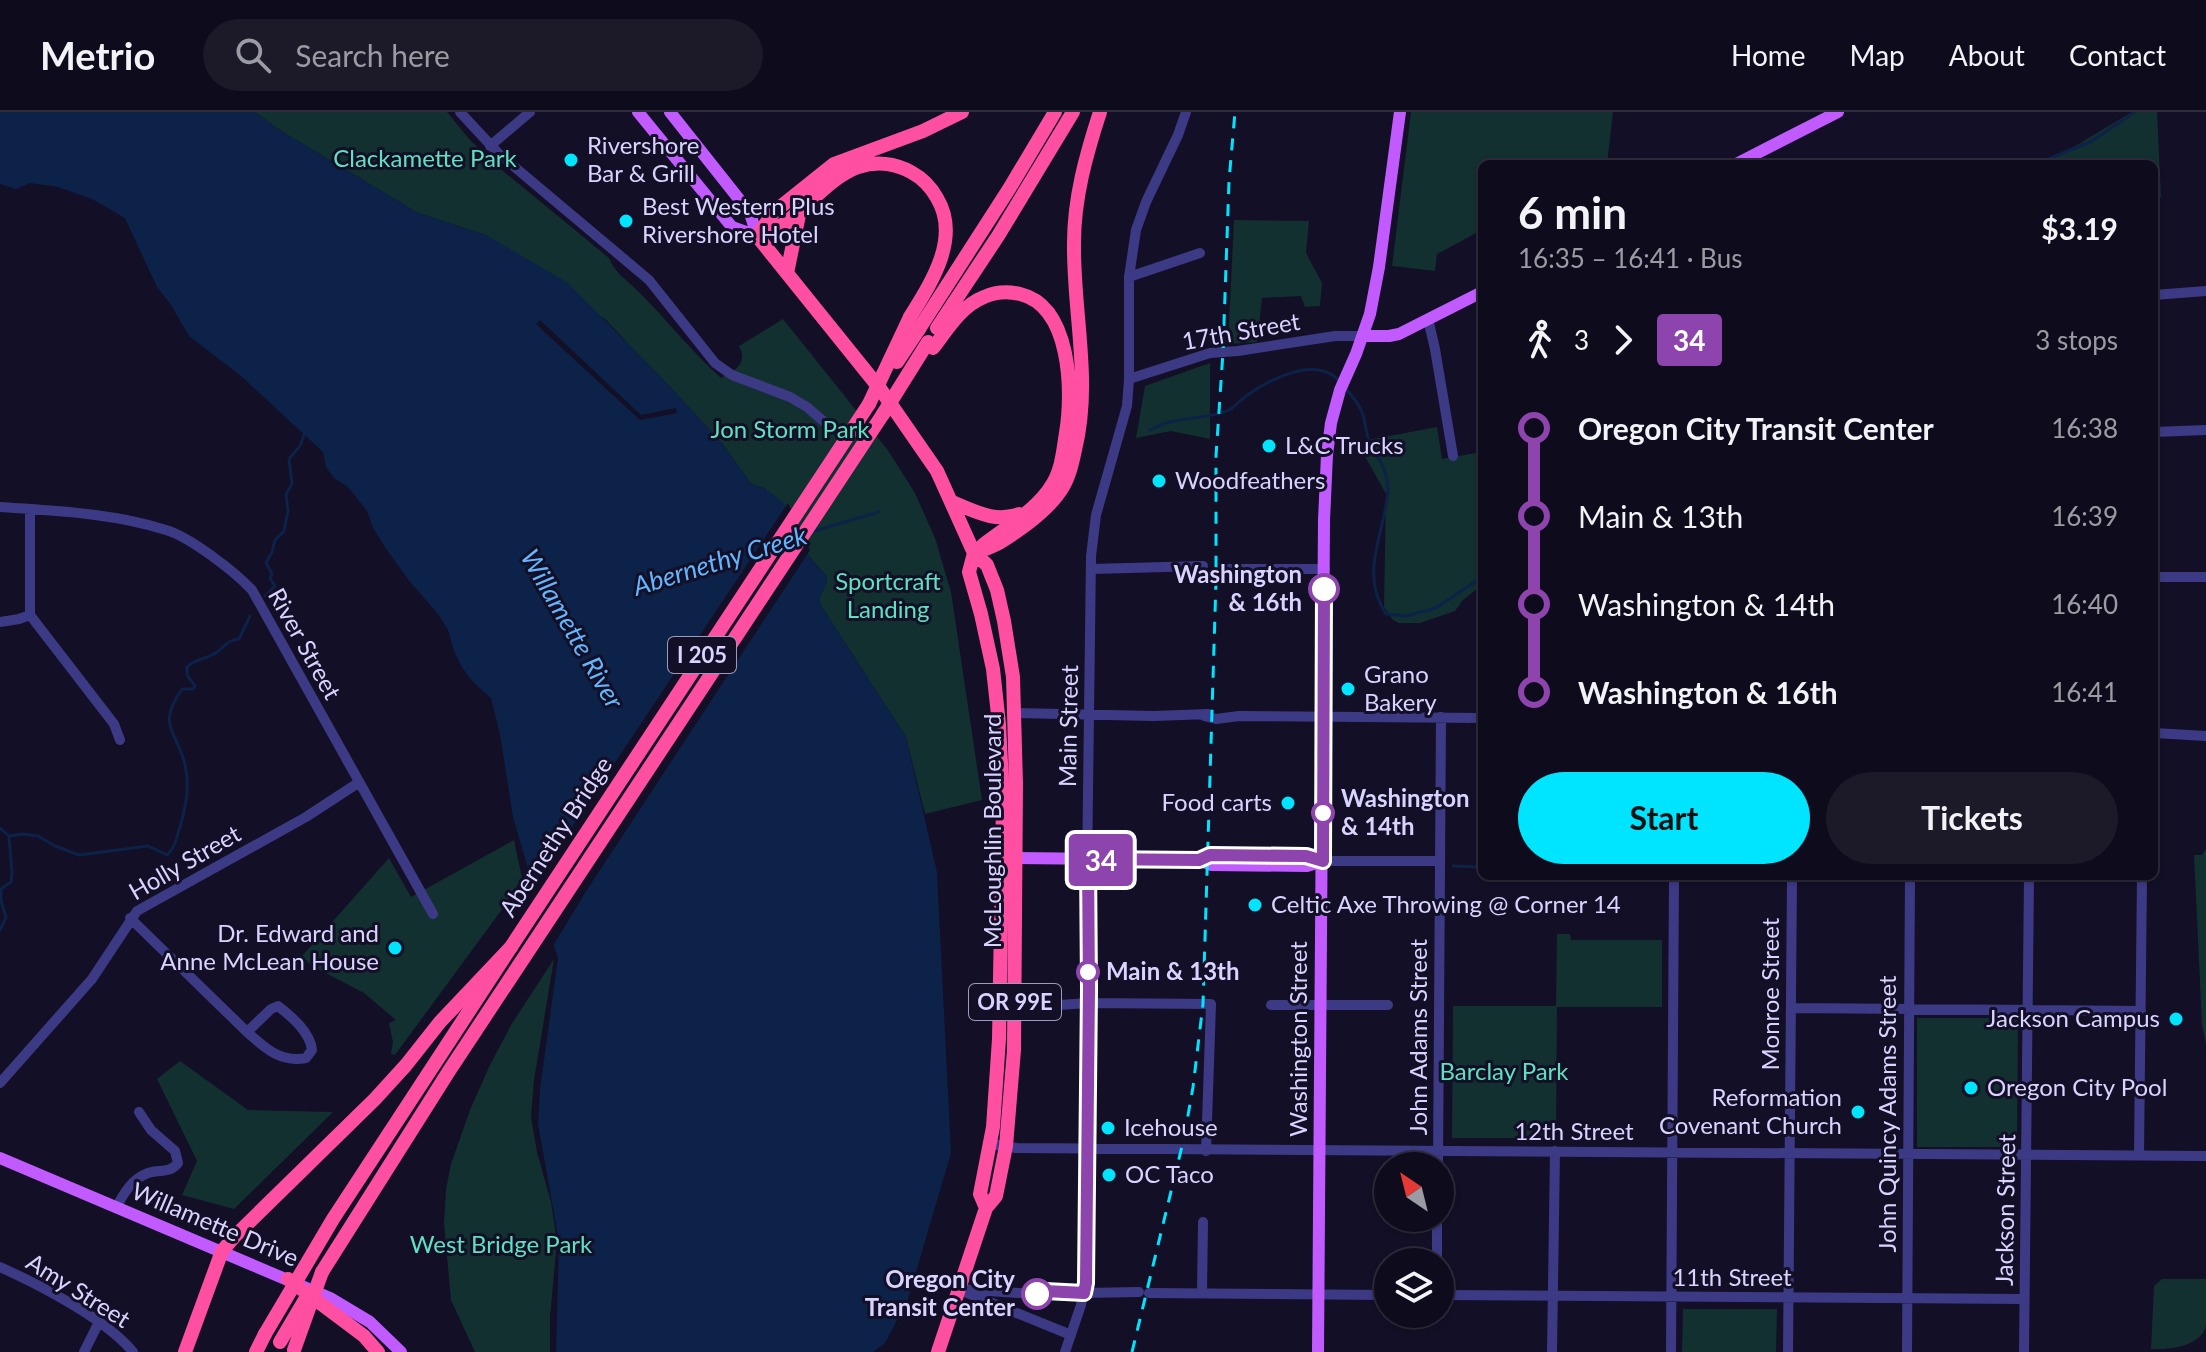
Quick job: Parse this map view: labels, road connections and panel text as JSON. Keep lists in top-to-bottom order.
{
  "streets": {
    "highway": [
      "I 205",
      "McLoughlin Boulevard",
      "Abernethy Bridge",
      "OR 99E"
    ],
    "main road": ["Washington Street", "Willamette Drive"],
    "street": [
      "17th Street",
      "River Street",
      "Main Street",
      "Holly Street",
      "Monroe Street",
      "John Adams Street",
      "John Quincy Adams Street",
      "12th Street",
      "Jackson Street",
      "11th Street",
      "Amy Street"
    ]
  },
  "crossings": [
    ["17th Street", "Main Street"],
    ["17th Street", "Washington Street"],
    ["River Street", "Holly Street"],
    ["I 205", "Abernethy Bridge"],
    ["Main Street", "12th Street"],
    ["McLoughlin Boulevard", "12th Street"],
    ["Monroe Street", "12th Street"],
    ["Monroe Street", "11th Street"],
    ["John Adams Street", "12th Street"],
    ["Washington Street", "12th Street"],
    ["John Quincy Adams Street", "12th Street"],
    ["John Quincy Adams Street", "11th Street"],
    ["12th Street", "Jackson Street"],
    ["Jackson Street", "11th Street"]
  ],
  "water": ["Abernethy Creek", "Willamette River"],
  "parks": [
    "Clackamette Park",
    "Jon Storm Park",
    "Sportcraft Landing",
    "Barclay Park",
    "West Bridge Park"
  ],
  "places": [
    "Rivershore Bar & Grill",
    "Best Western Plus Rivershore Hotel",
    "L&C Trucks",
    "Woodfeathers",
    "Washington & 16th",
    "Grano Bakery",
    "Food carts",
    "Washington & 14th",
    "Celtic Axe Throwing @ Corner 14",
    "Dr. Edward and Anne McLean House",
    "Main & 13th",
    "Jackson Campus",
    "Oregon City Pool",
    "Reformation Covenant Church",
    "Icehouse",
    "OC Taco",
    "Oregon City Transit Center"
  ],
  "lines": ["bus line 34"],
  "north": "top left",
  "page": {
    "header": "Metrio",
    "search": "Search here",
    "nav": [
      "Home",
      "Map",
      "About",
      "Contact"
    ],
    "on_map": "34",
    "heading": ["6 min", "16:35 – 16:41 · Bus", "$3.19"],
    "legs": ["3", "34", "3 stops"],
    "list": [
      {
        "name": "Oregon City Transit Center",
        "value": "16:38"
      },
      {
        "name": "Main & 13th",
        "value": "16:39"
      },
      {
        "name": "Washington & 14th",
        "value": "16:40"
      },
      {
        "name": "Washington & 16th",
        "value": "16:41"
      }
    ],
    "buttons": ["Start", "Tickets"]
  }
}
